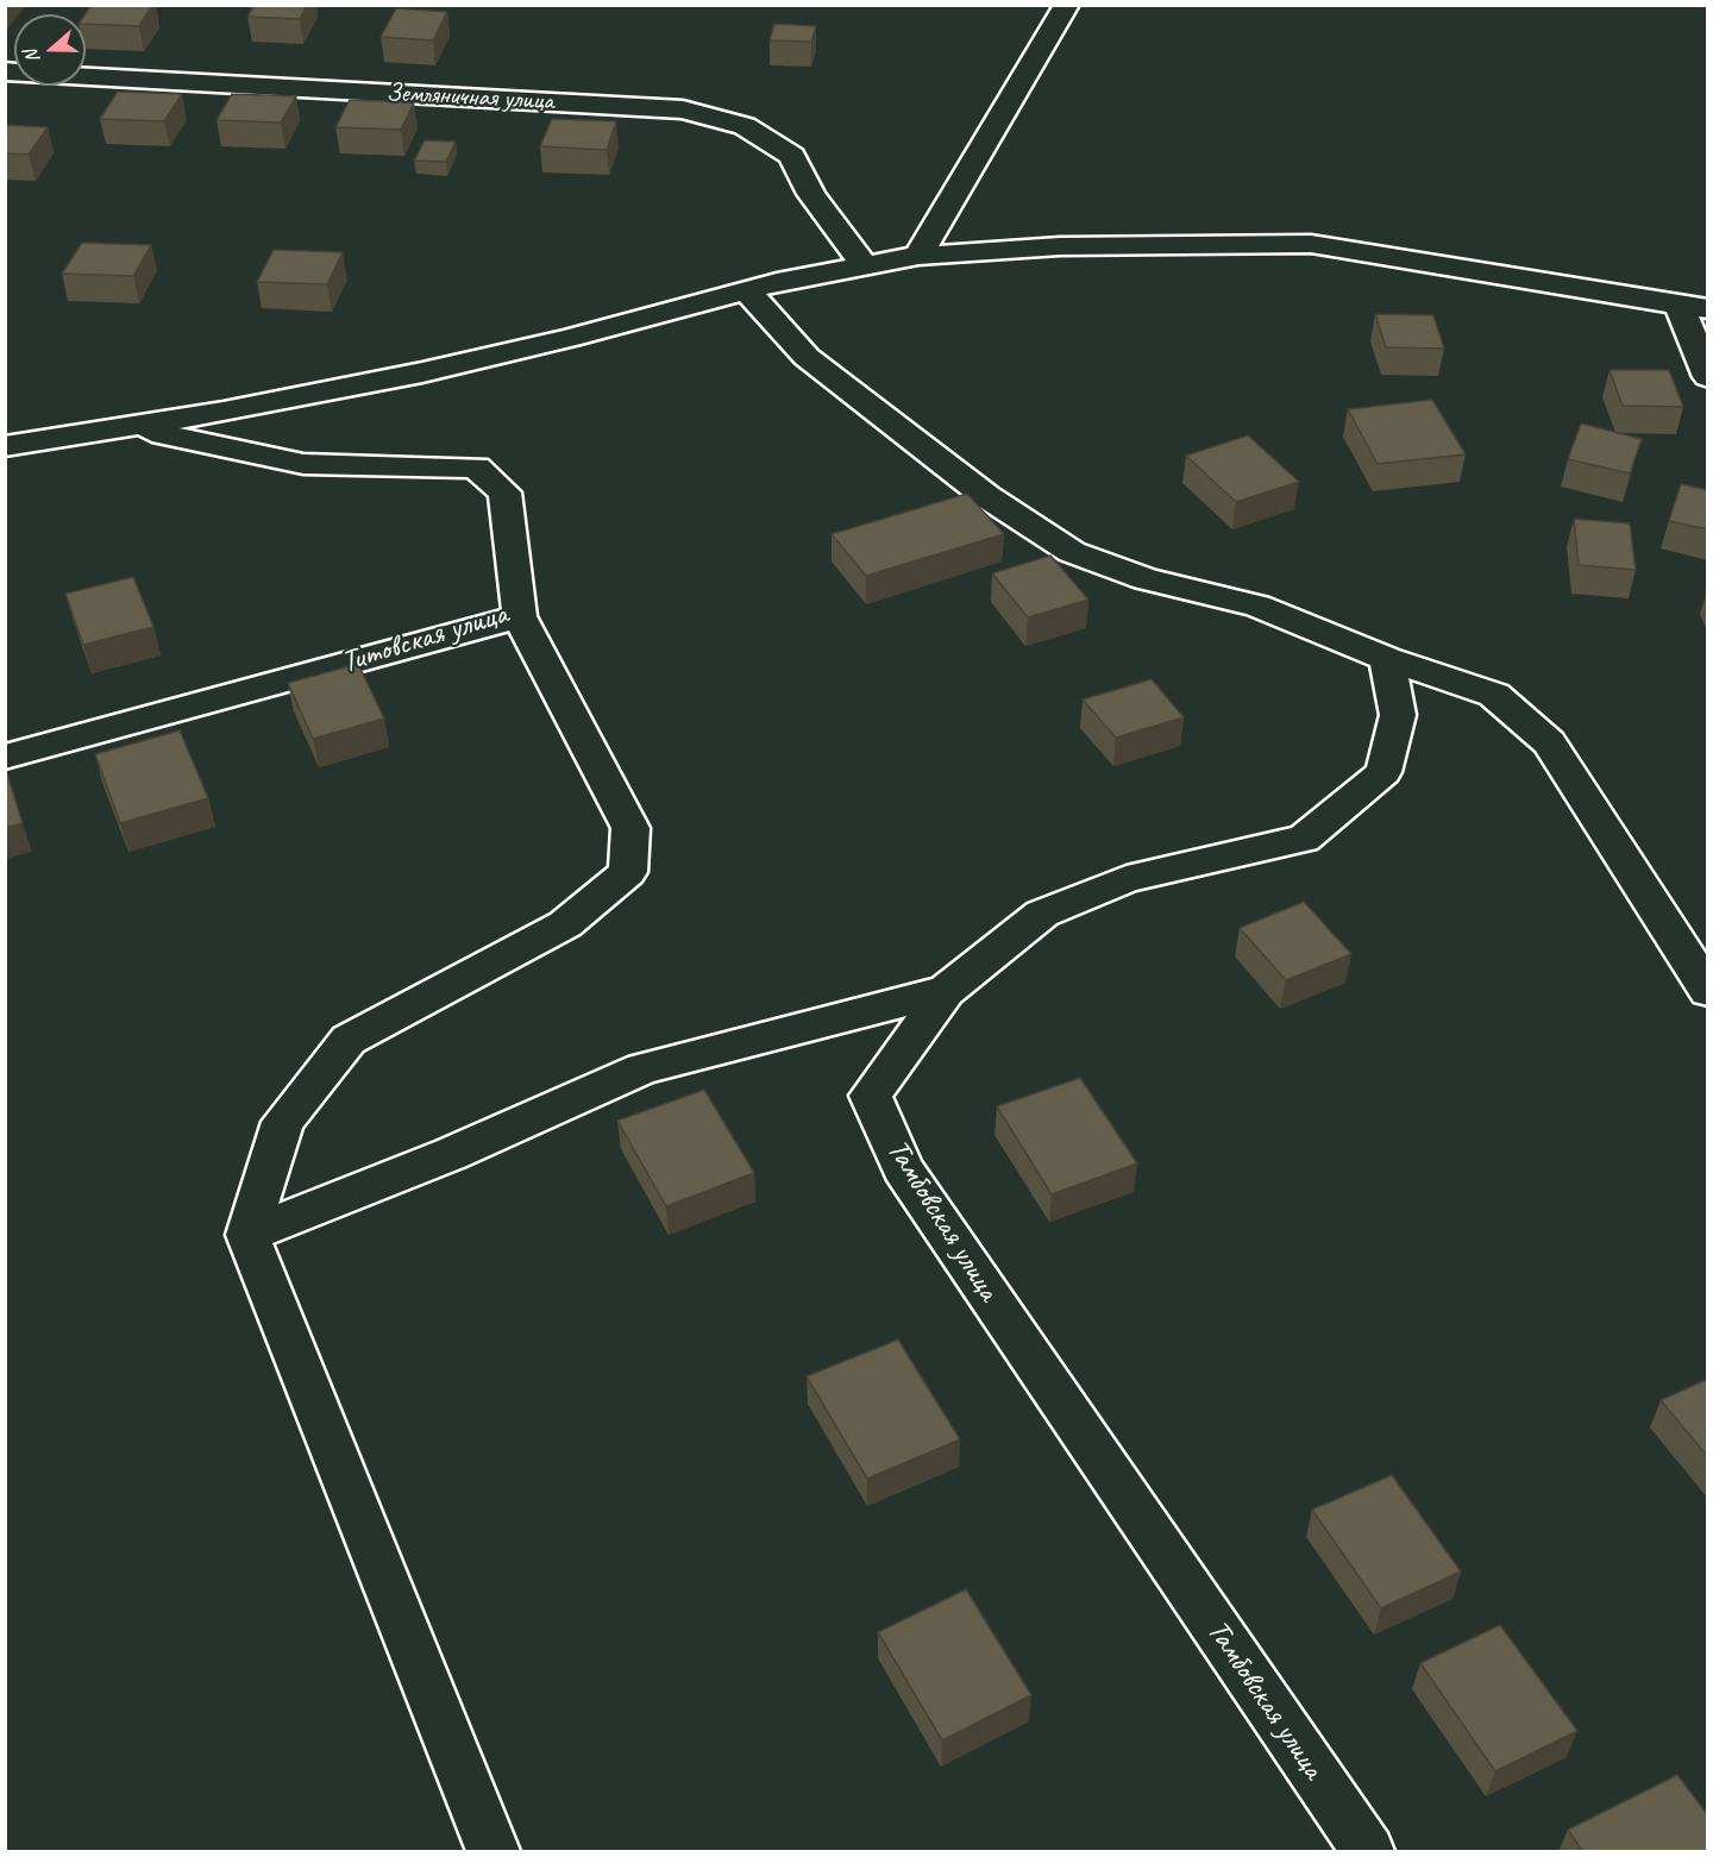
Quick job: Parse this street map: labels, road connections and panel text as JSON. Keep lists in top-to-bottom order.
{
  "streets": {
    "street": ["Земляничная улица", "Титовская улица", "Тамбовская улица"]
  },
  "north": "left"
}
